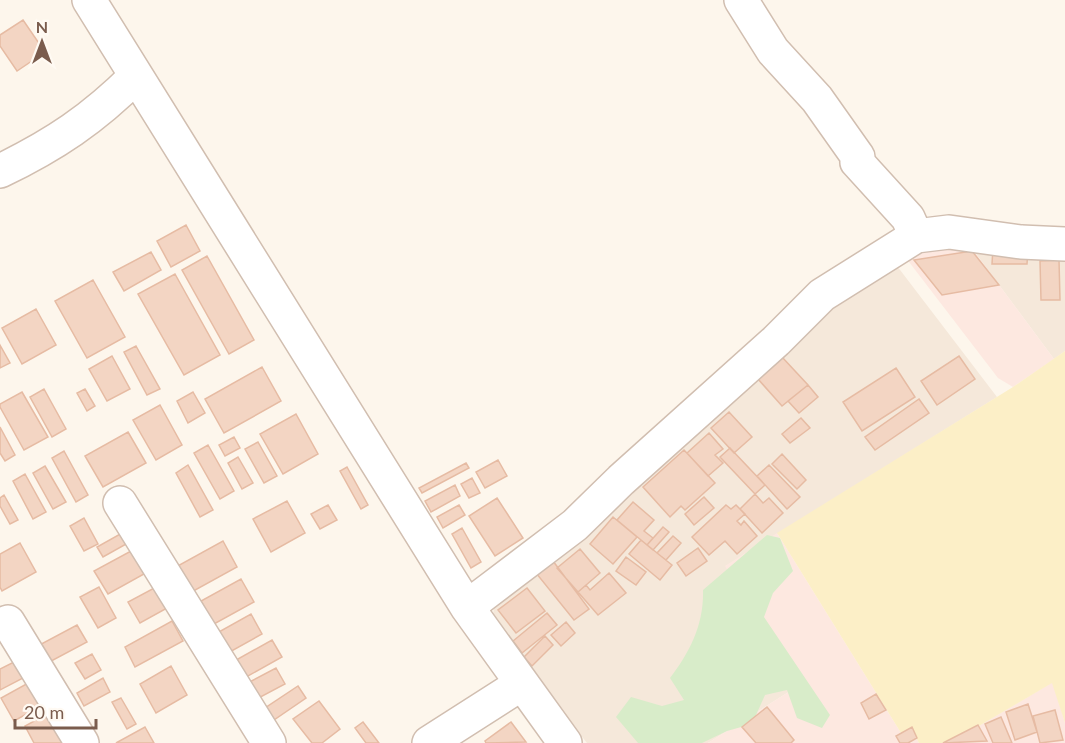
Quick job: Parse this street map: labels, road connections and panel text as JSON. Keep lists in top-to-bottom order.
{
  "scale_bar": "20 m",
  "north": "top"
}
